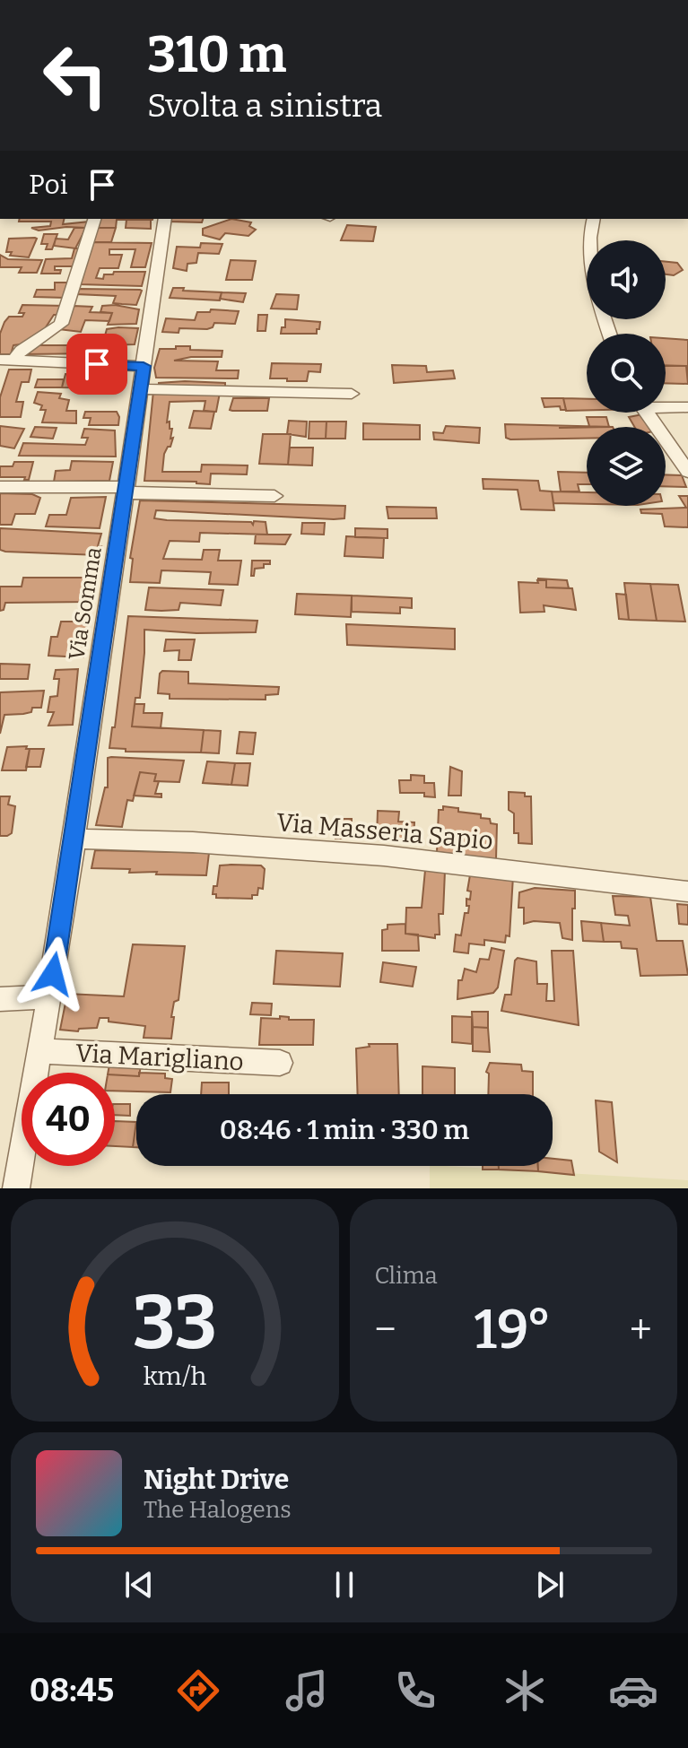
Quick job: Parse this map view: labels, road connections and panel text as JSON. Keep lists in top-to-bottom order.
{
  "streets": {
    "street": ["Via Somma", "Via Masseria Sapio", "Via Marigliano"]
  },
  "crossings": [
    ["Via Somma", "Via Masseria Sapio"]
  ],
  "page": {
    "turn": ["310 m", "Svolta a sinistra"],
    "then": "Poi",
    "limit": "40",
    "trip": "08:46 · 1 min · 330 m",
    "tile": "Clima",
    "heat": ["−", "19°", "+"],
    "song": ["Night Drive", "The Halogens"],
    "tabs": "08:45",
    "gauge": ["33", "km/h"]
  }
}
